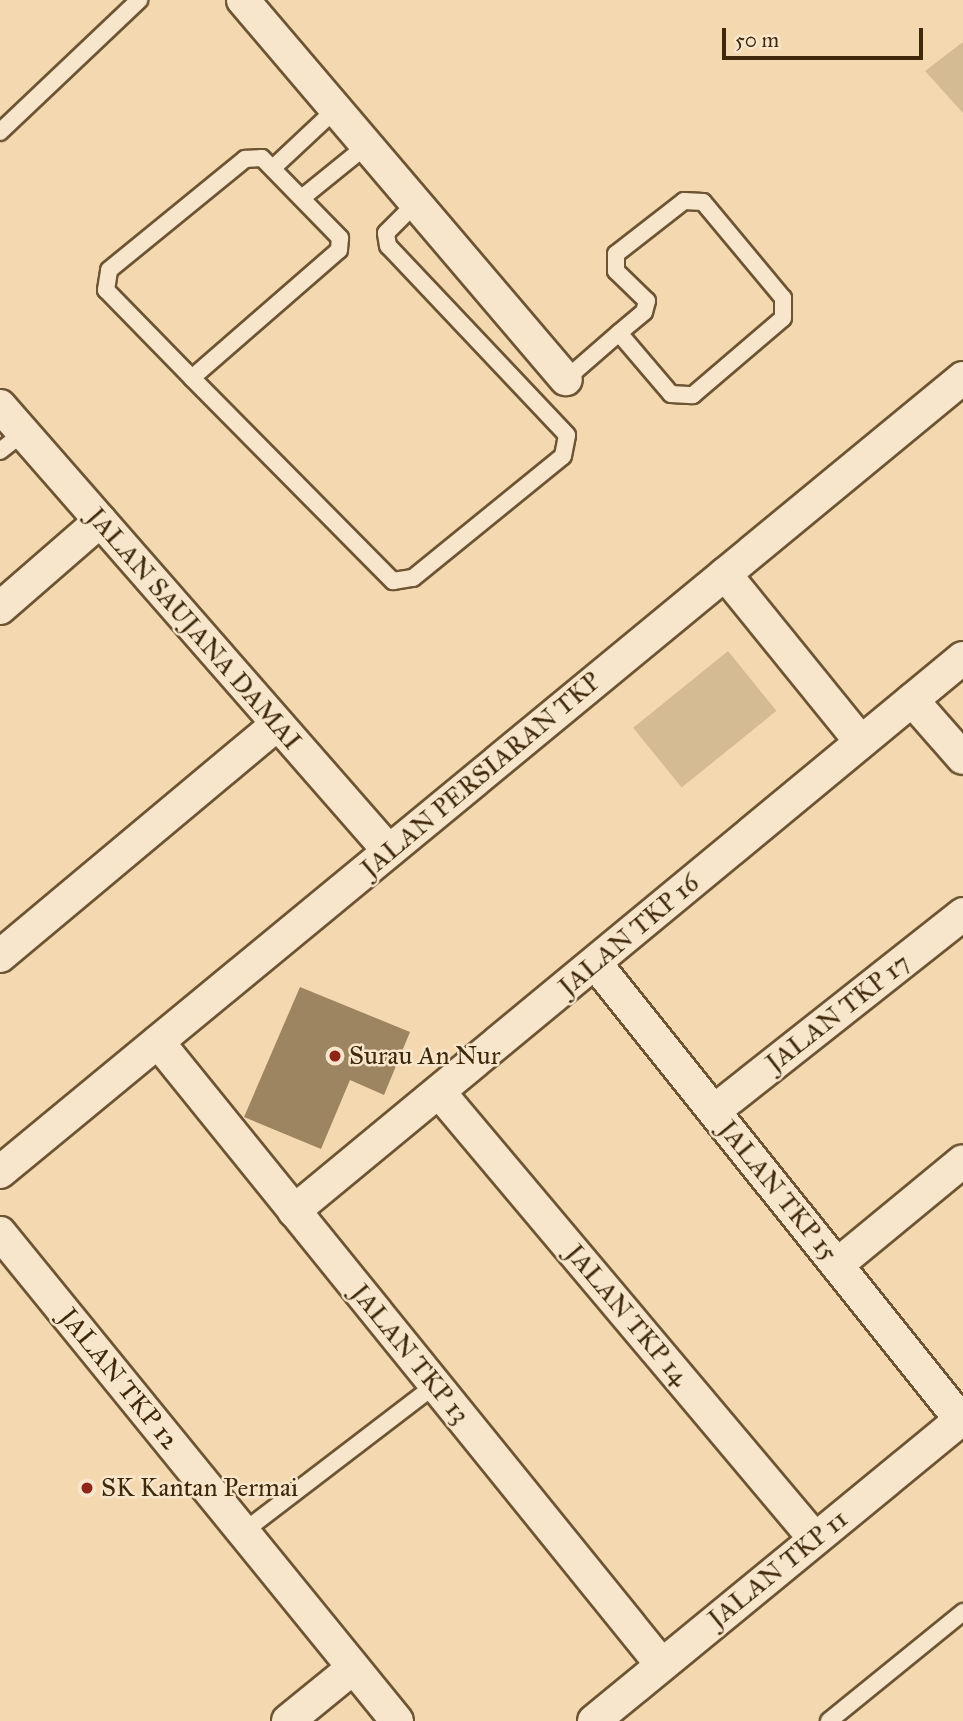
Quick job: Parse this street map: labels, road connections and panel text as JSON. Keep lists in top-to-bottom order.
{
  "streets": {
    "street": [
      "JALAN SAUJANA DAMAI",
      "JALAN PERSIARAN TKP",
      "JALAN TKP 16",
      "JALAN TKP 17",
      "JALAN TKP 15",
      "JALAN TKP 14",
      "JALAN TKP 13",
      "JALAN TKP 12",
      "JALAN TKP 11"
    ]
  },
  "crossings": [
    ["JALAN SAUJANA DAMAI", "JALAN PERSIARAN TKP"],
    ["JALAN PERSIARAN TKP", "JALAN TKP 13"],
    ["JALAN TKP 16", "JALAN TKP 15"],
    ["JALAN TKP 16", "JALAN TKP 14"],
    ["JALAN TKP 16", "JALAN TKP 13"],
    ["JALAN TKP 17", "JALAN TKP 15"],
    ["JALAN TKP 15", "JALAN TKP 11"],
    ["JALAN TKP 14", "JALAN TKP 11"],
    ["JALAN TKP 13", "JALAN TKP 11"]
  ],
  "places": ["Surau An Nur", "SK Kantan Permai"],
  "scale_bar": "50 m"
}
